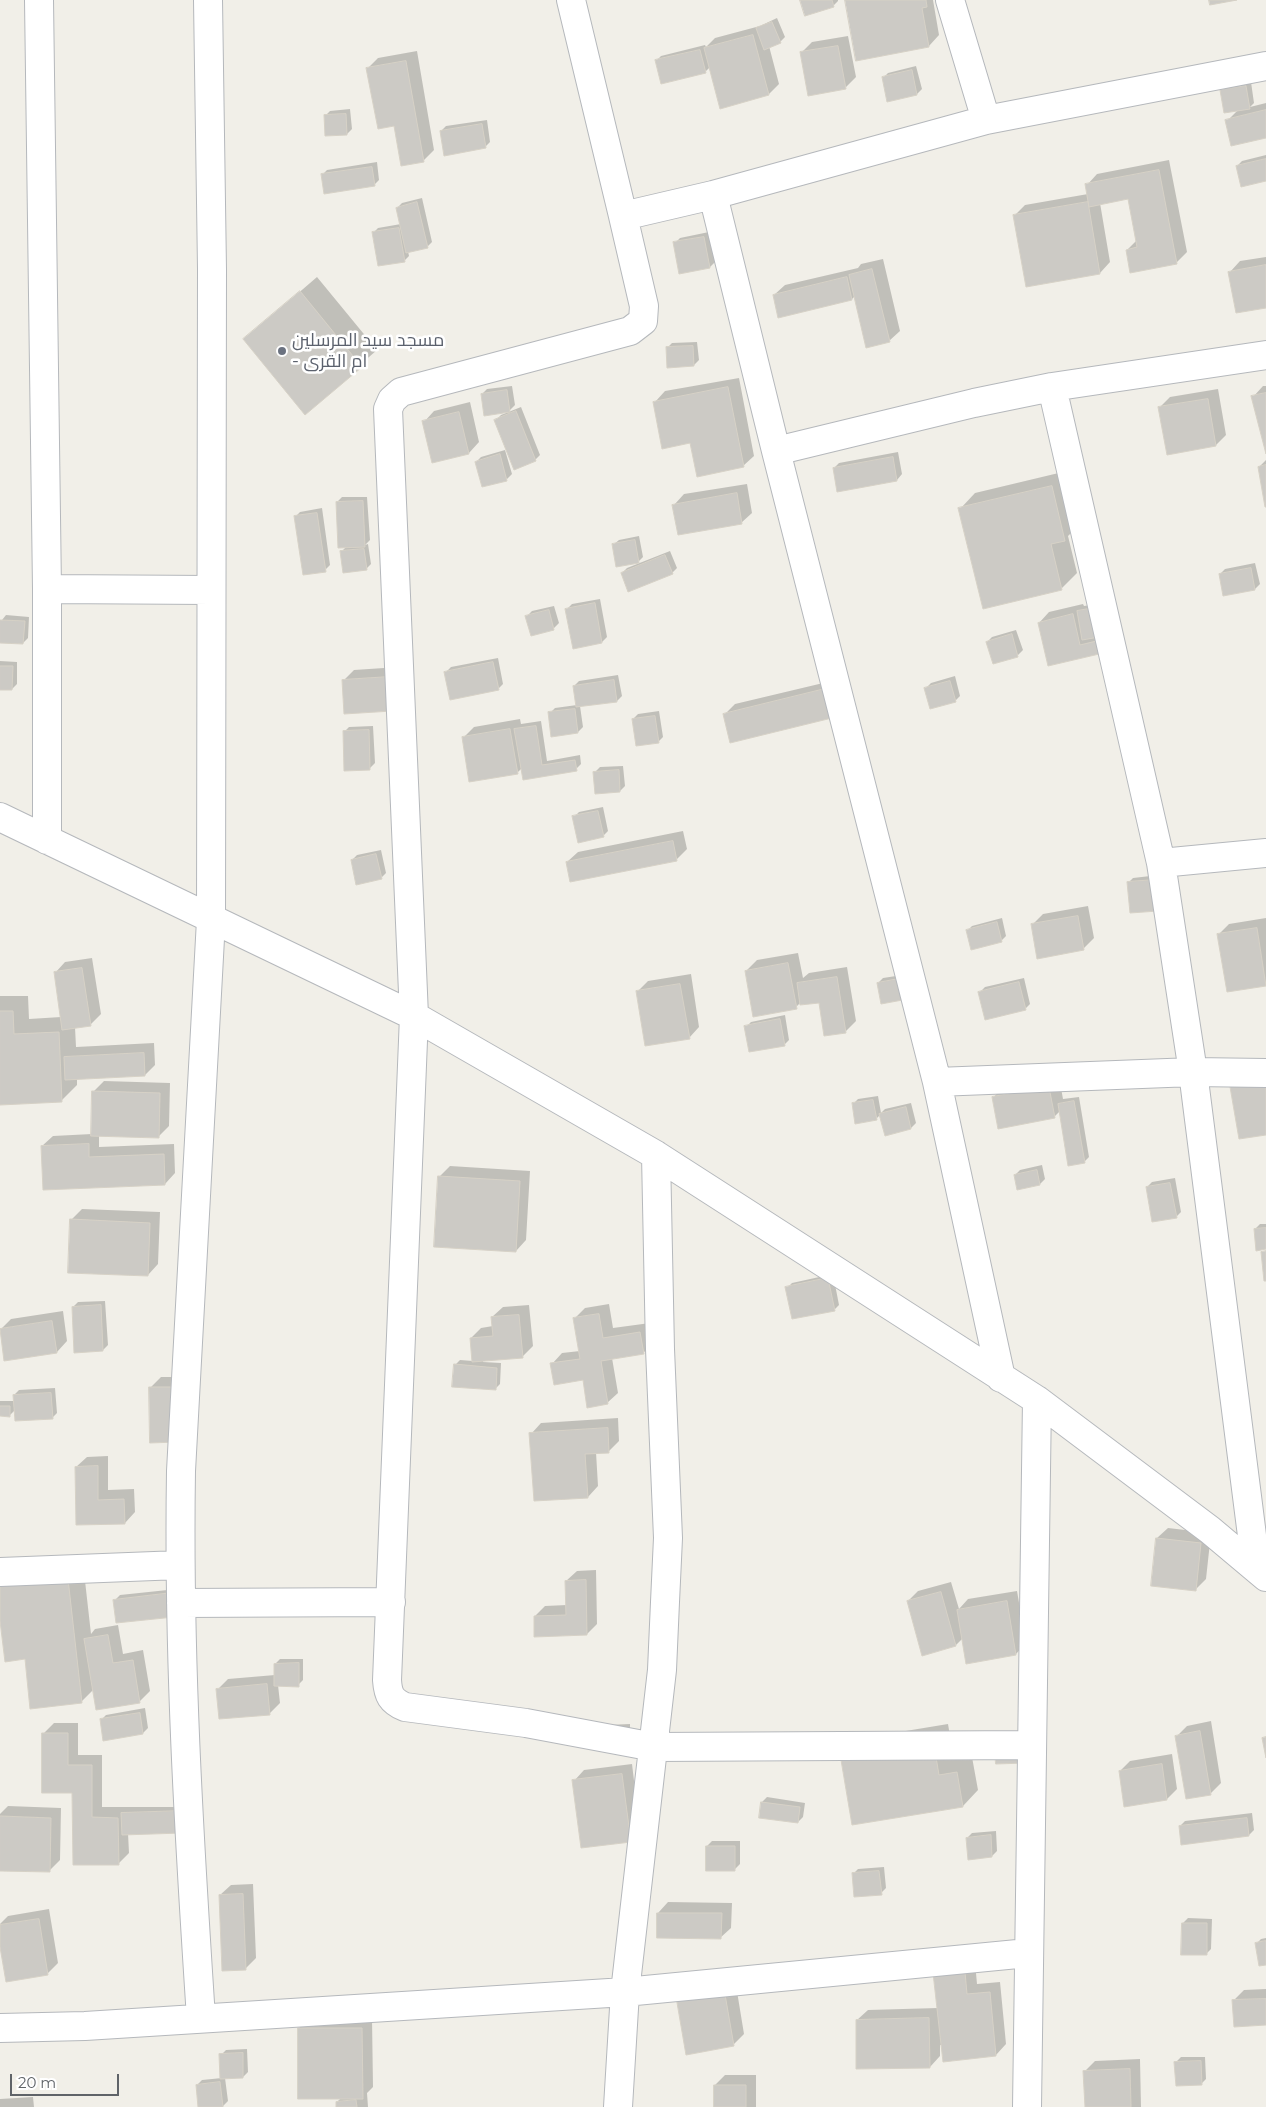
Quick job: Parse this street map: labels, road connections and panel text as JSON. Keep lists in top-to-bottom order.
{
  "places": ["مسجد سيد المرسلين - ام القرى"],
  "scale_bar": "20 m"
}
